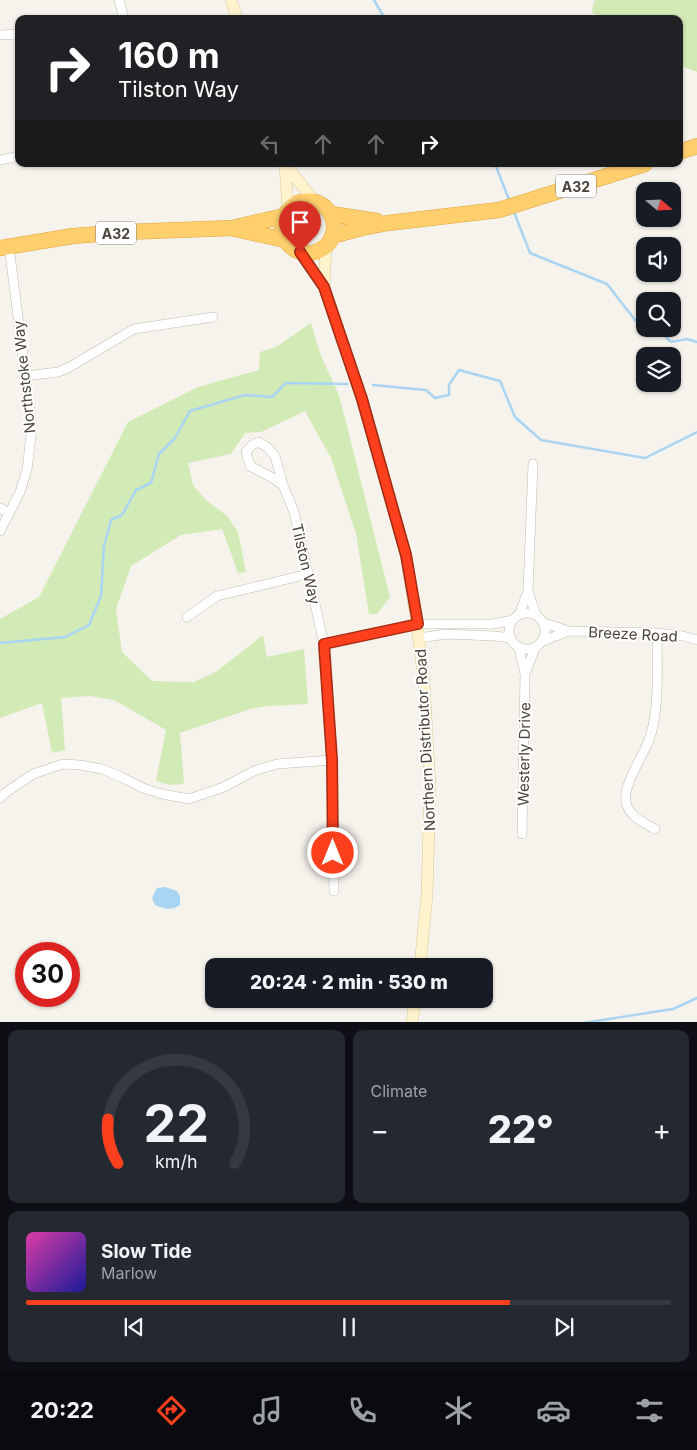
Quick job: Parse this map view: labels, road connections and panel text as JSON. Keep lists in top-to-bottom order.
{
  "streets": {
    "highway": ["A32"],
    "main road": ["Northern Distributor Road"],
    "street": [
      "Northstoke Way",
      "Tilston Way",
      "Breeze Road",
      "Westerly Drive"
    ]
  },
  "crossings": [
    ["A32", "Northstoke Way"],
    ["A32", "Northern Distributor Road"],
    ["Breeze Road", "Westerly Drive"]
  ],
  "north": "right",
  "page": {
    "turn": ["160 m", "Tilston Way"],
    "limit": "30",
    "trip": "20:24 · 2 min · 530 m",
    "tile": "Climate",
    "heat": ["−", "22°", "+"],
    "song": ["Slow Tide", "Marlow"],
    "tabs": "20:22",
    "gauge": ["22", "km/h"]
  }
}
